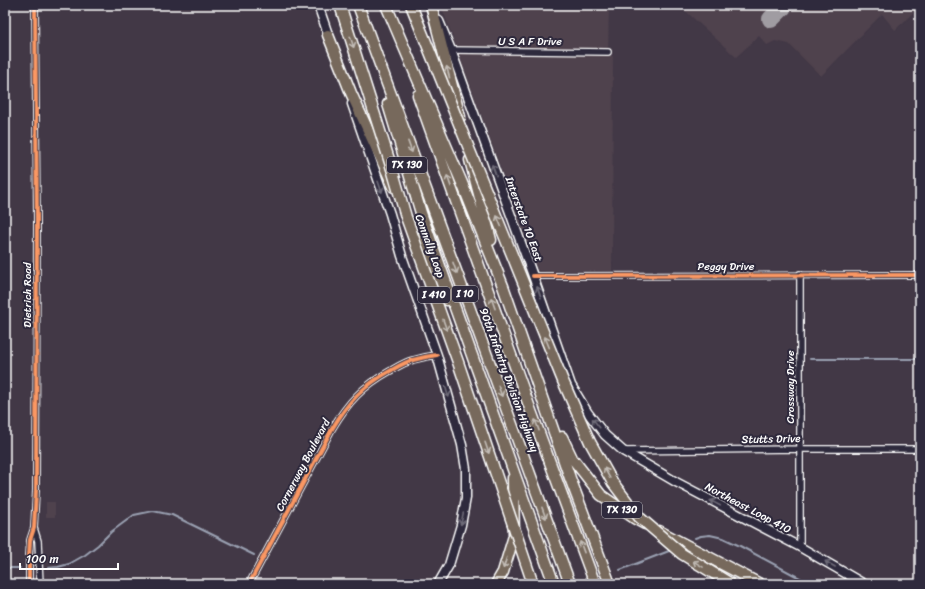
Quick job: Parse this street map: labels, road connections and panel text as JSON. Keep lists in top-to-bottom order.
{
  "streets": {
    "highway": [
      "TX 130",
      "Connally Loop",
      "I 10",
      "I 410",
      "90th Infantry Division Highway"
    ],
    "main road": ["Interstate 10 East", "Northeast Loop 410"],
    "street": [
      "U S A F Drive",
      "Peggy Drive",
      "Dietrich Road",
      "Crossway Drive",
      "Stutts Drive",
      "Cornerway Boulevard"
    ]
  },
  "crossings": [
    ["U S A F Drive", "Interstate 10 East"],
    ["TX 130", "90th Infantry Division Highway"],
    ["Interstate 10 East", "Peggy Drive"],
    ["Interstate 10 East", "Stutts Drive"],
    ["Interstate 10 East", "Northeast Loop 410"],
    ["Peggy Drive", "Crossway Drive"],
    ["Crossway Drive", "Stutts Drive"],
    ["Crossway Drive", "Northeast Loop 410"],
    ["Stutts Drive", "Northeast Loop 410"]
  ],
  "one_way": ["Interstate 10 East", "Northeast Loop 410"],
  "scale_bar": "100 m"
}
